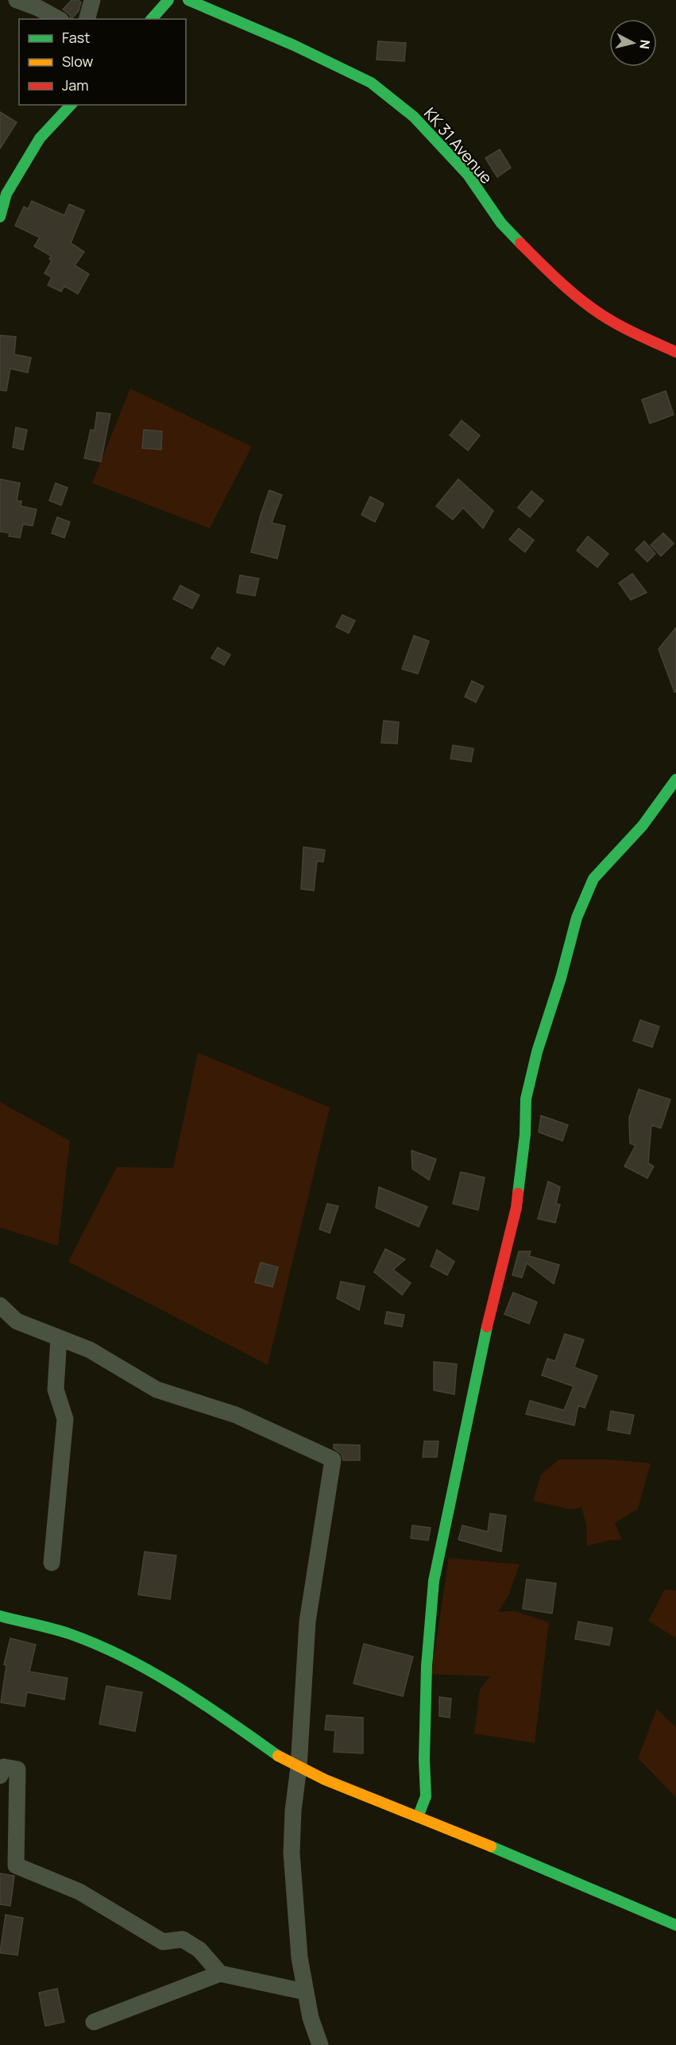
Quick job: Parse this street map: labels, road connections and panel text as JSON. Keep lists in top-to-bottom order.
{
  "streets": {
    "street": ["KK 31 Avenue"]
  },
  "legend": ["Fast", "Slow", "Jam"],
  "north": "right"
}
